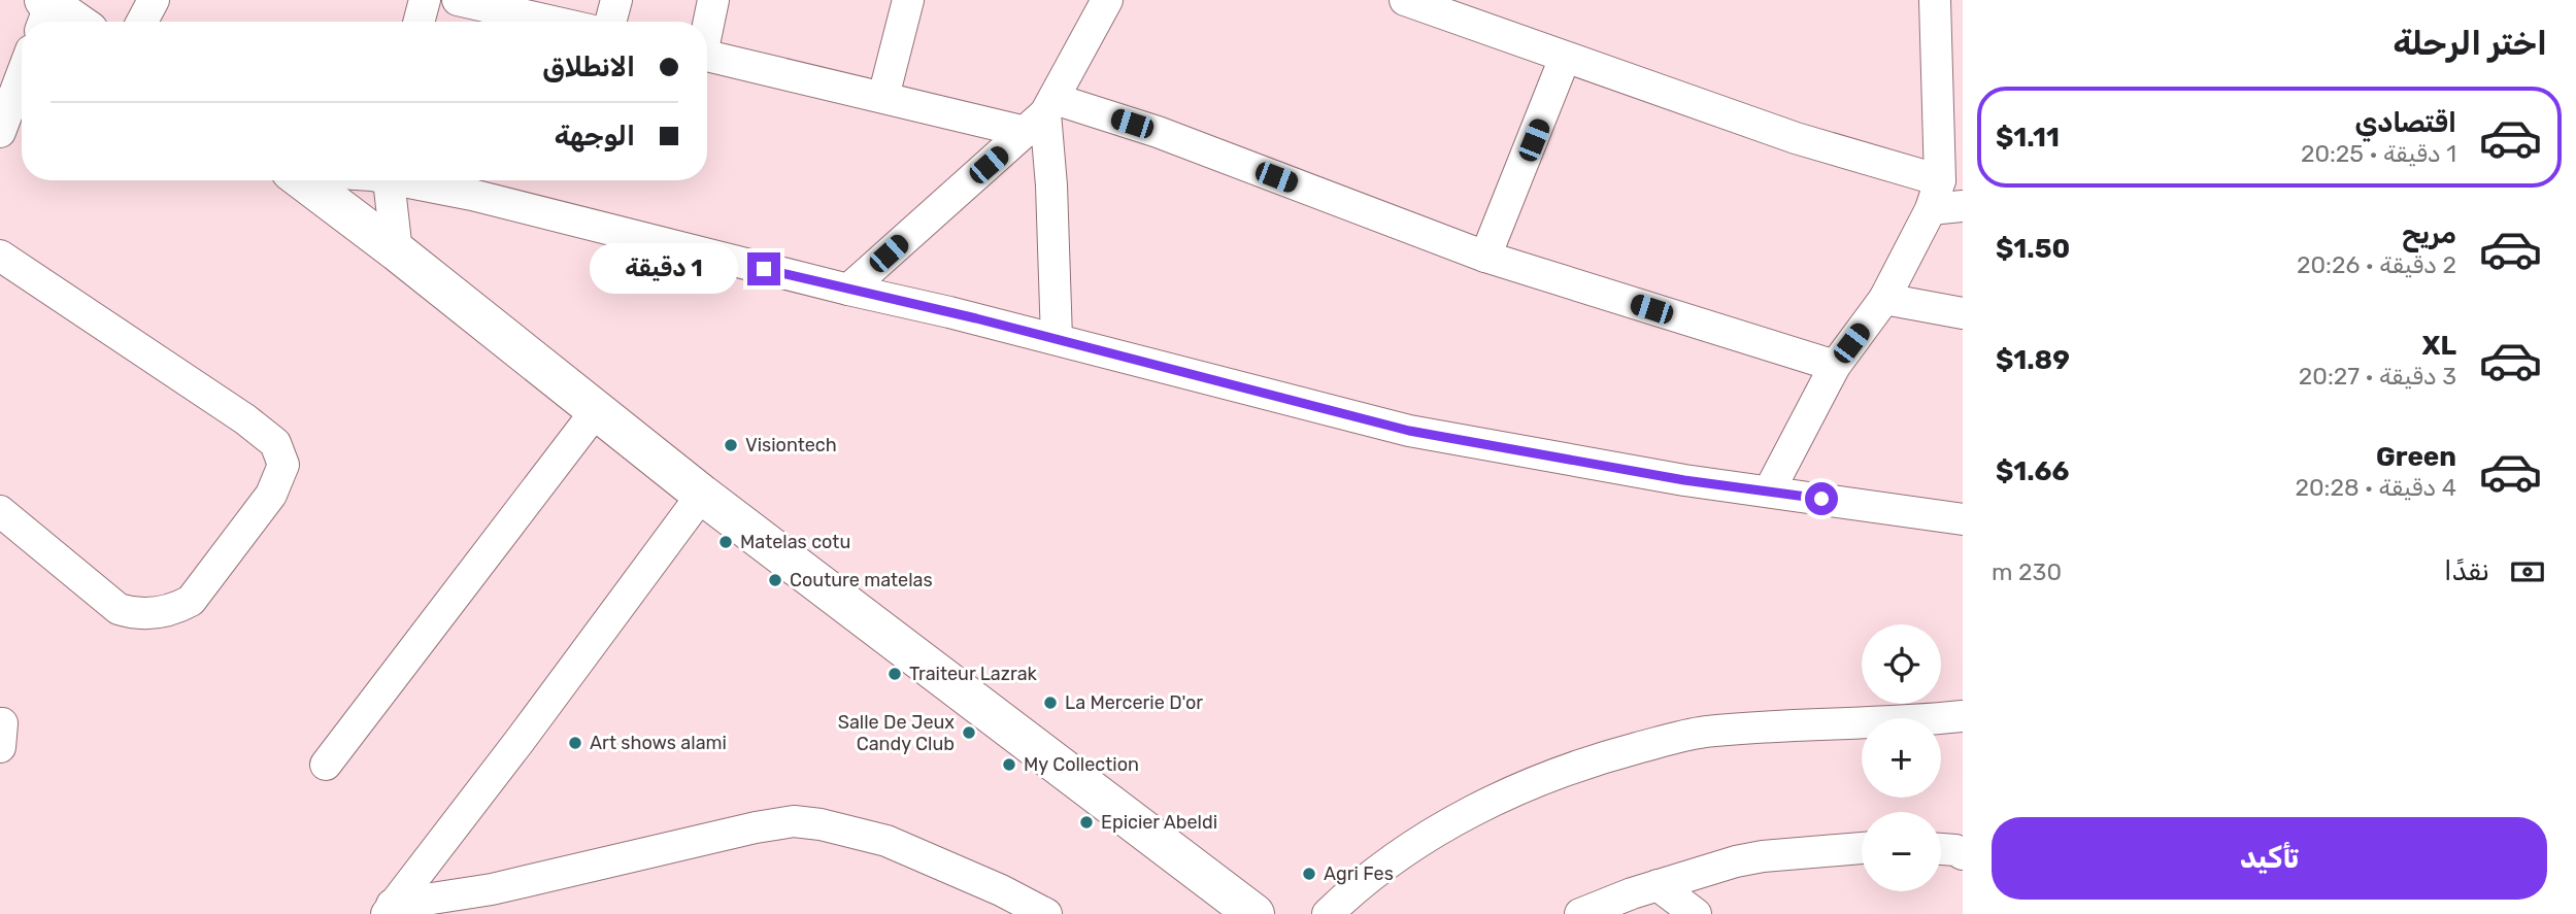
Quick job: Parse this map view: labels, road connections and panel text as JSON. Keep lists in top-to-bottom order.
{
  "places": [
    "Visiontech",
    "Matelas cotu",
    "Couture matelas",
    "Traiteur Lazrak",
    "La Mercerie D'or",
    "Salle De Jeux Candy Club",
    "Art shows alami",
    "My Collection",
    "Epicier Abeldi",
    "Agri Fes"
  ],
  "page": {
    "heading": "اختر الرحلة",
    "banner": ["الانطلاق", "الوجهة"],
    "list": [
      {
        "name": "اقتصادي",
        "note": "1 دقيقة · 20:25",
        "value": "$1.11"
      },
      {
        "name": "مريح",
        "note": "2 دقيقة · 20:26",
        "value": "$1.50"
      },
      {
        "name": "XL",
        "note": "3 دقيقة · 20:27",
        "value": "$1.89"
      },
      {
        "name": "Green",
        "note": "4 دقيقة · 20:28",
        "value": "$1.66"
      }
    ],
    "bubble": "1 دقيقة",
    "pay": ["نقدًا", "230 m"],
    "map_buttons": ["+", "−"],
    "buttons": "تأكيد"
  }
}
